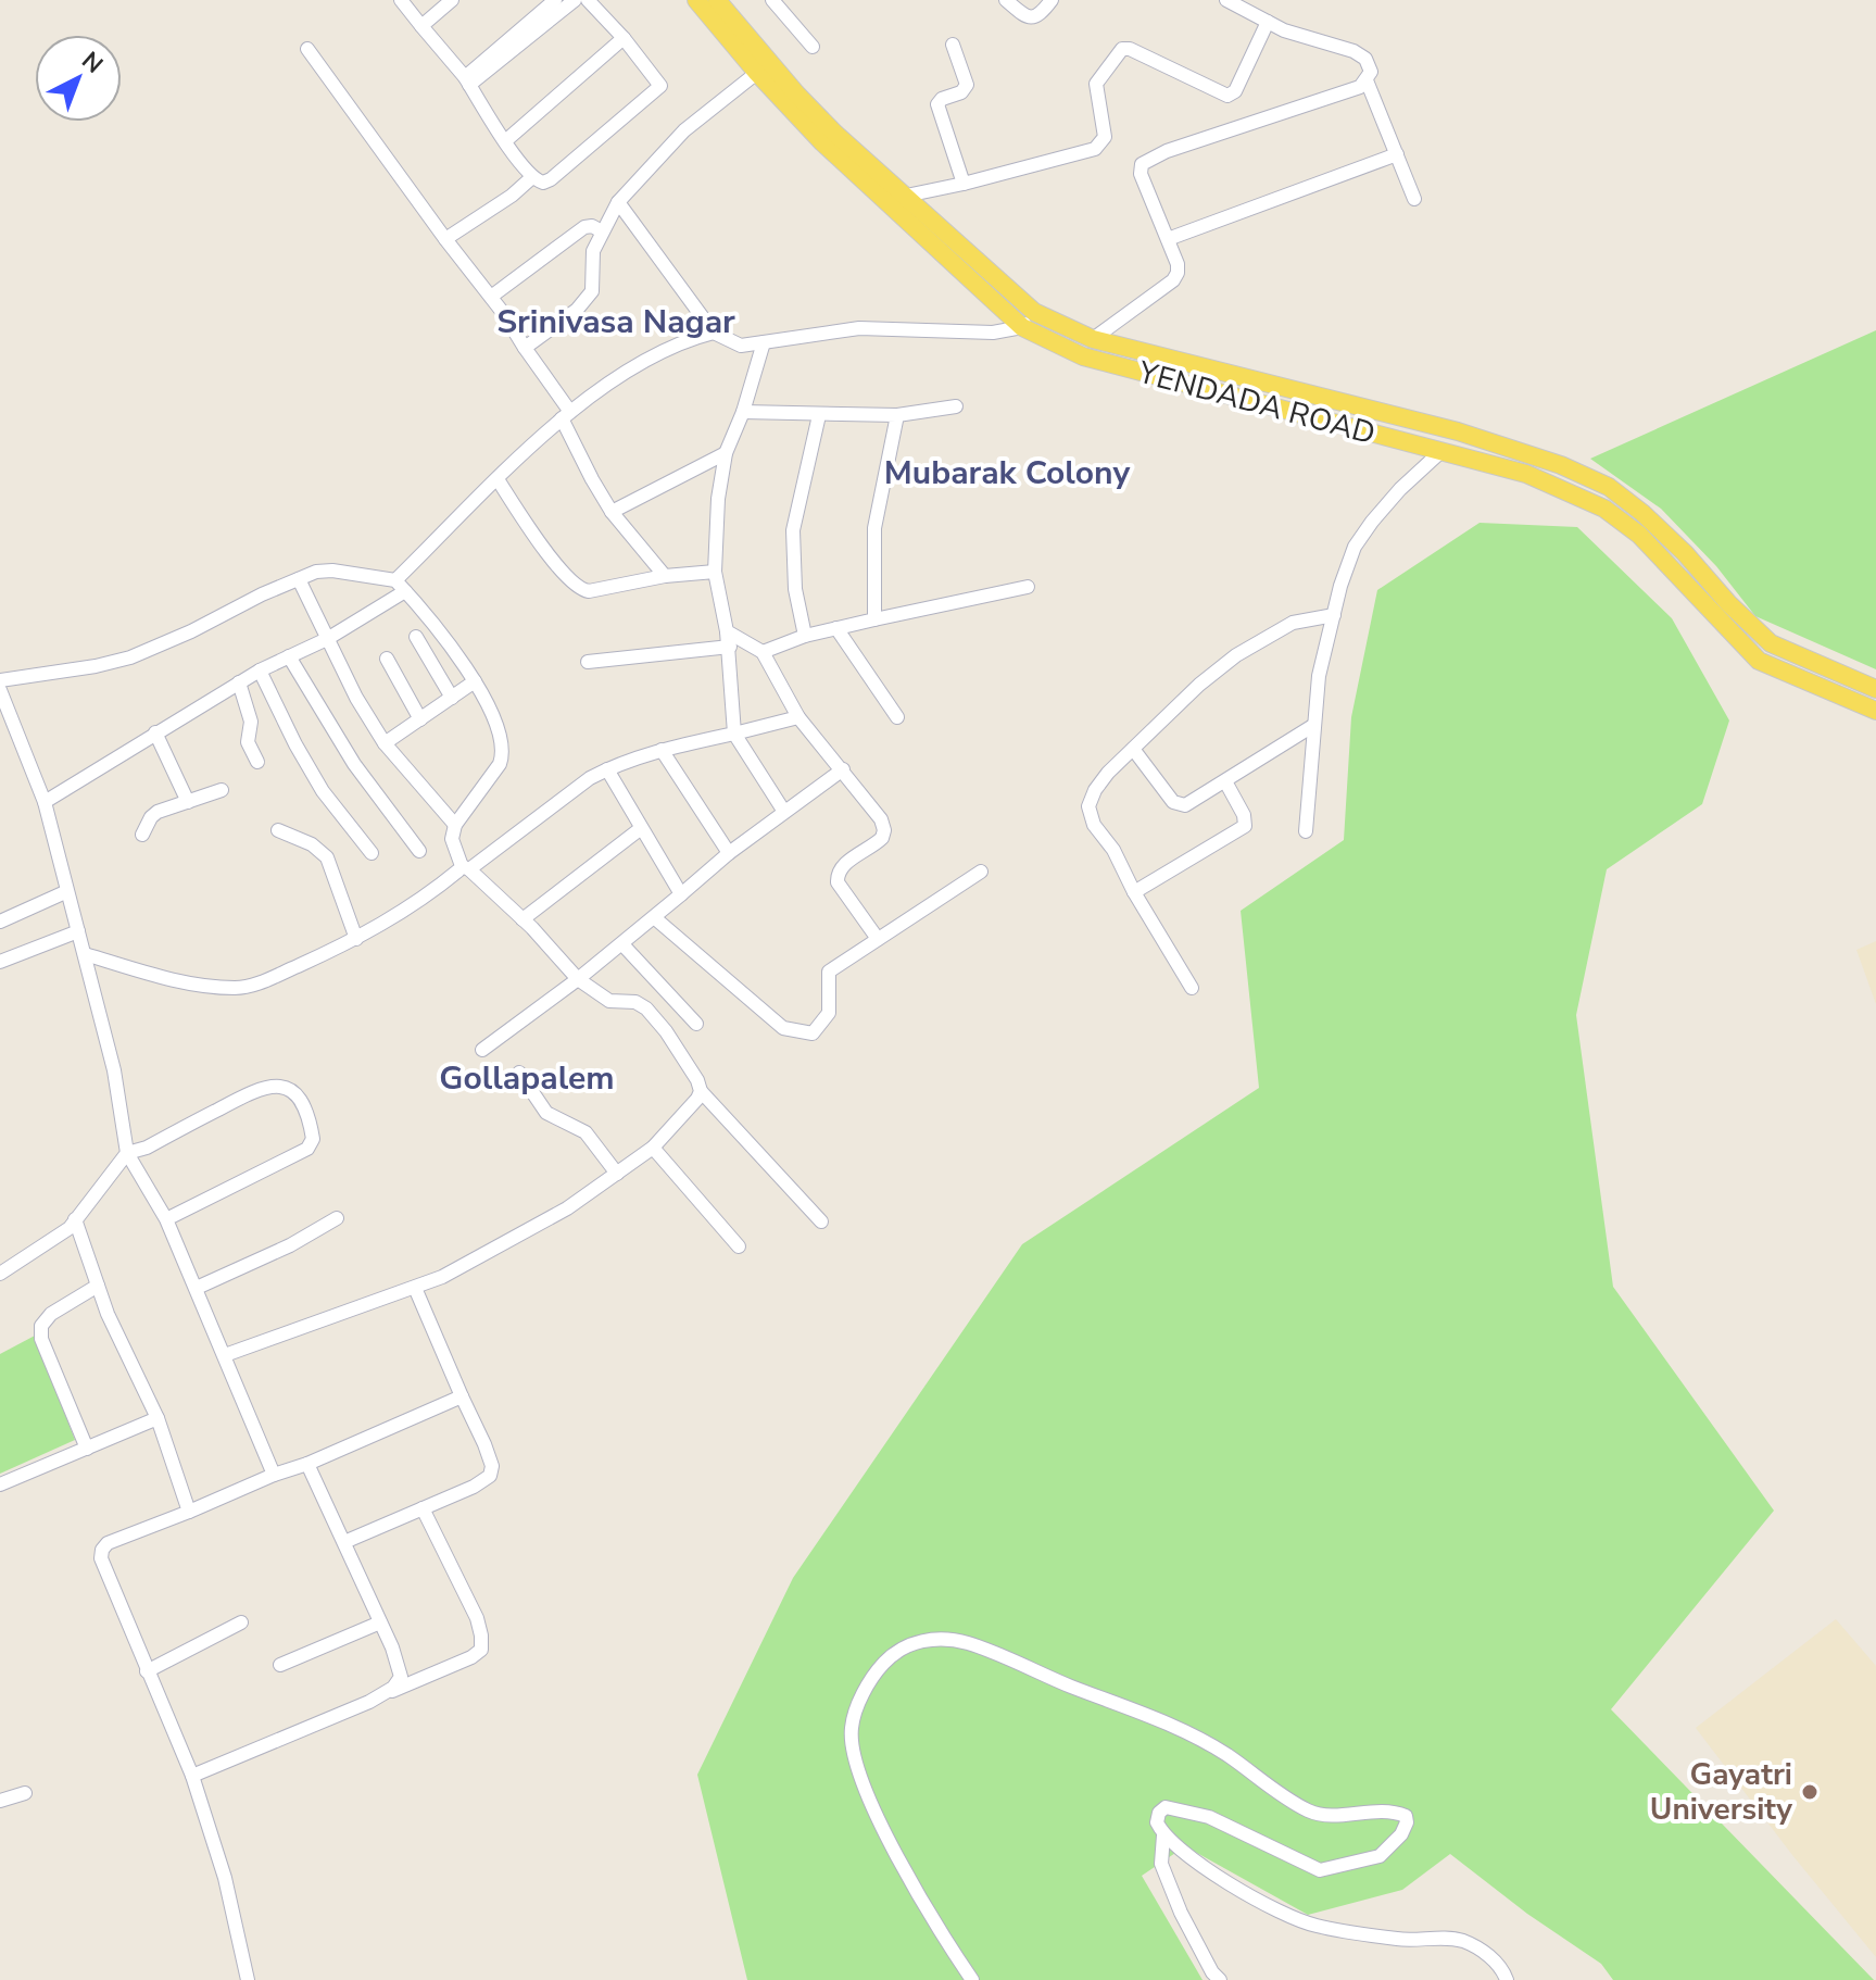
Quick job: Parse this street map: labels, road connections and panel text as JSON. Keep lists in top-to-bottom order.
{
  "streets": {
    "main road": ["YENDADA ROAD"]
  },
  "districts": ["Srinivasa Nagar", "Mubarak Colony", "Gollapalem"],
  "places": ["Gayatri University"],
  "north": "top right"
}
